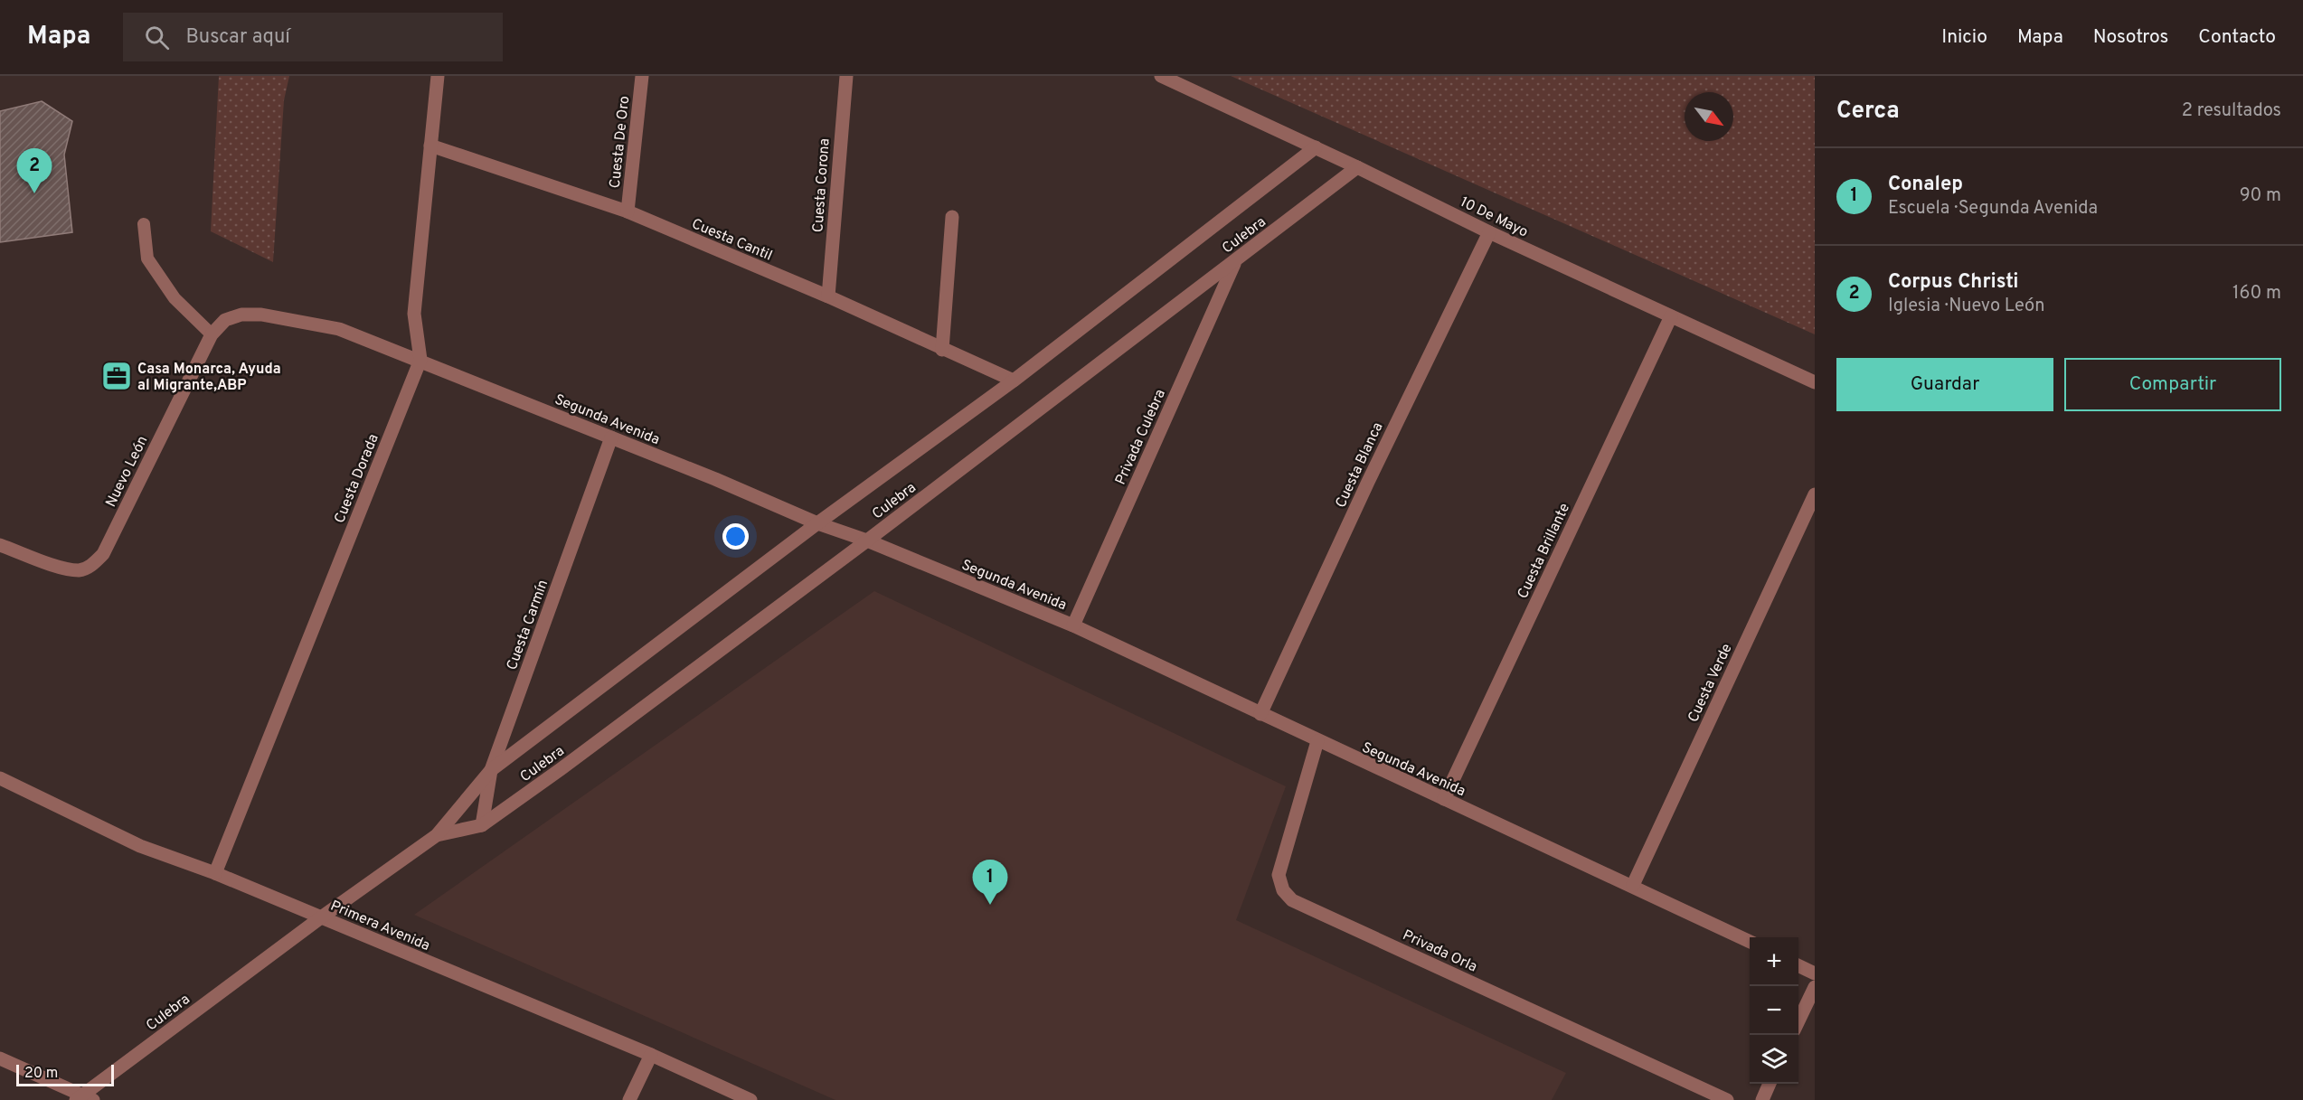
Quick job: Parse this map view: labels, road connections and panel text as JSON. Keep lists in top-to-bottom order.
{
  "streets": {
    "street": [
      "Cuesta De Oro",
      "Cuesta Corona",
      "10 De Mayo",
      "Culebra",
      "Cuesta Cantil",
      "Segunda Avenida",
      "Privada Culebra",
      "Cuesta Blanca",
      "Nuevo León",
      "Cuesta Dorada",
      "Cuesta Brillante",
      "Cuesta Carmín",
      "Cuesta Verde",
      "Primera Avenida",
      "Privada Orla"
    ]
  },
  "crossings": [
    ["Cuesta De Oro", "Cuesta Cantil"],
    ["Cuesta Corona", "Cuesta Cantil"],
    ["10 De Mayo", "Culebra"],
    ["10 De Mayo", "Cuesta Blanca"],
    ["10 De Mayo", "Cuesta Brillante"],
    ["Culebra", "Cuesta Cantil"],
    ["Culebra", "Segunda Avenida"],
    ["Culebra", "Privada Culebra"],
    ["Culebra", "Cuesta Carmín"],
    ["Culebra", "Primera Avenida"],
    ["Cuesta Cantil", "Cuesta Dorada"],
    ["Segunda Avenida", "Privada Culebra"],
    ["Segunda Avenida", "Cuesta Blanca"],
    ["Segunda Avenida", "Nuevo León"],
    ["Segunda Avenida", "Cuesta Dorada"],
    ["Segunda Avenida", "Cuesta Brillante"],
    ["Segunda Avenida", "Cuesta Carmín"],
    ["Segunda Avenida", "Cuesta Verde"],
    ["Segunda Avenida", "Privada Orla"],
    ["Cuesta Dorada", "Primera Avenida"]
  ],
  "places": {
    "office": ["Casa Monarca, Ayuda al Migrante,ABP"]
  },
  "scale_bar": "20 m",
  "north": "bottom right",
  "page": {
    "header": "Mapa",
    "search": "Buscar aquí",
    "nav": [
      "Inicio",
      "Mapa",
      "Nosotros",
      "Contacto"
    ],
    "heading": ["Cerca", "2 resultados"],
    "list": [
      {
        "mark": "1",
        "name": "Conalep",
        "note": "Escuela · Segunda Avenida",
        "value": "90 m"
      },
      {
        "mark": "2",
        "name": "Corpus Christi",
        "note": "Iglesia · Nuevo León",
        "value": "160 m"
      }
    ],
    "pins": ["2", "1"],
    "buttons": ["Guardar", "Compartir"],
    "map_buttons": ["+", "−"],
    "scale": "20 m"
  }
}
